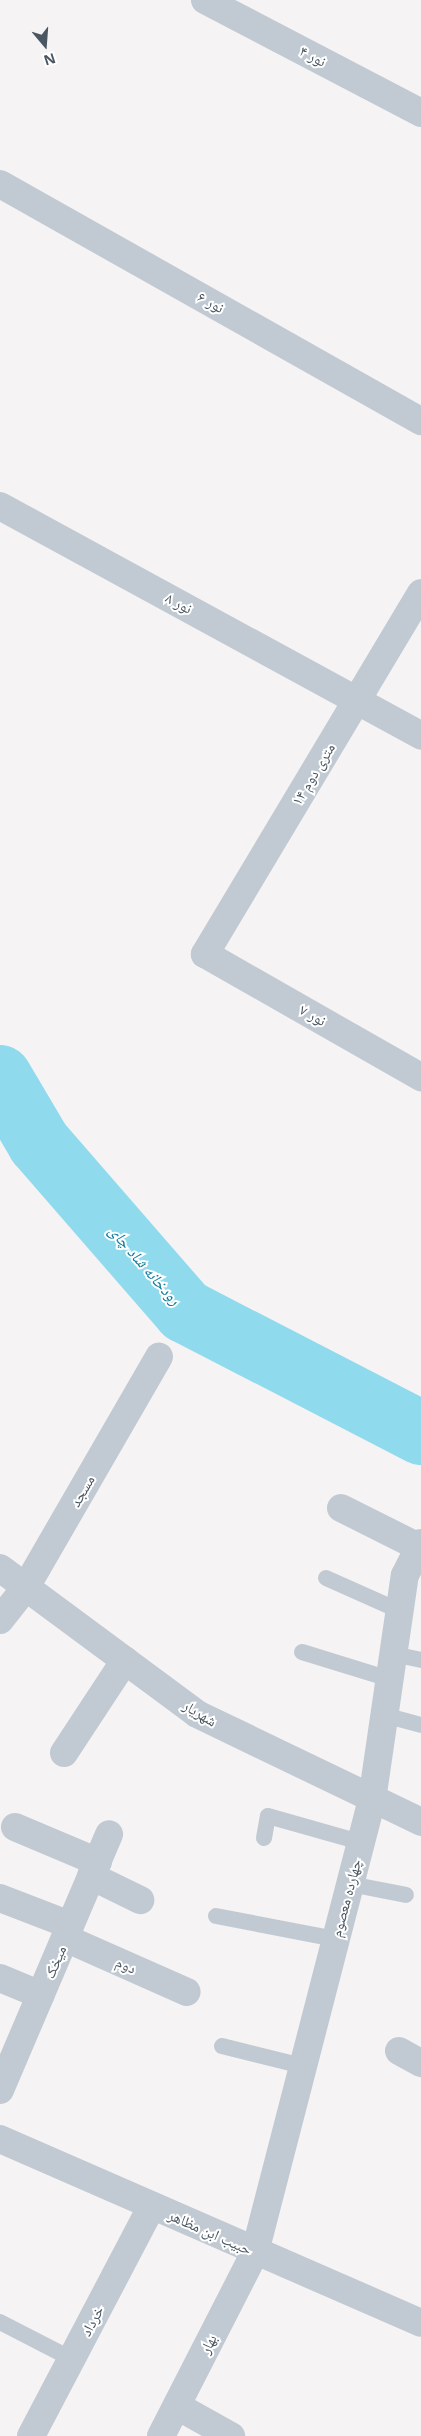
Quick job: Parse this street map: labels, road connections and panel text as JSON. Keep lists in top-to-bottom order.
{
  "streets": {
    "street": [
      "نور ۴",
      "نور ۶",
      "نور ۸",
      "۱۴ متری دوم",
      "نور ۷",
      "مسجد",
      "شهریار",
      "چهارده معصوم",
      "میخک",
      "دوم",
      "حبیب ابن مظاهر",
      "خرداد",
      "بهار"
    ]
  },
  "crossings": [
    ["نور ۸", "۱۴ متری دوم"],
    ["۱۴ متری دوم", "نور ۷"],
    ["مسجد", "شهریار"],
    ["شهریار", "چهارده معصوم"],
    ["چهارده معصوم", "حبیب ابن مظاهر"],
    ["چهارده معصوم", "بهار"],
    ["میخک", "دوم"],
    ["حبیب ابن مظاهر", "خرداد"],
    ["حبیب ابن مظاهر", "بهار"]
  ],
  "water": ["رودخانه شاد چای"],
  "north": "bottom"
}
